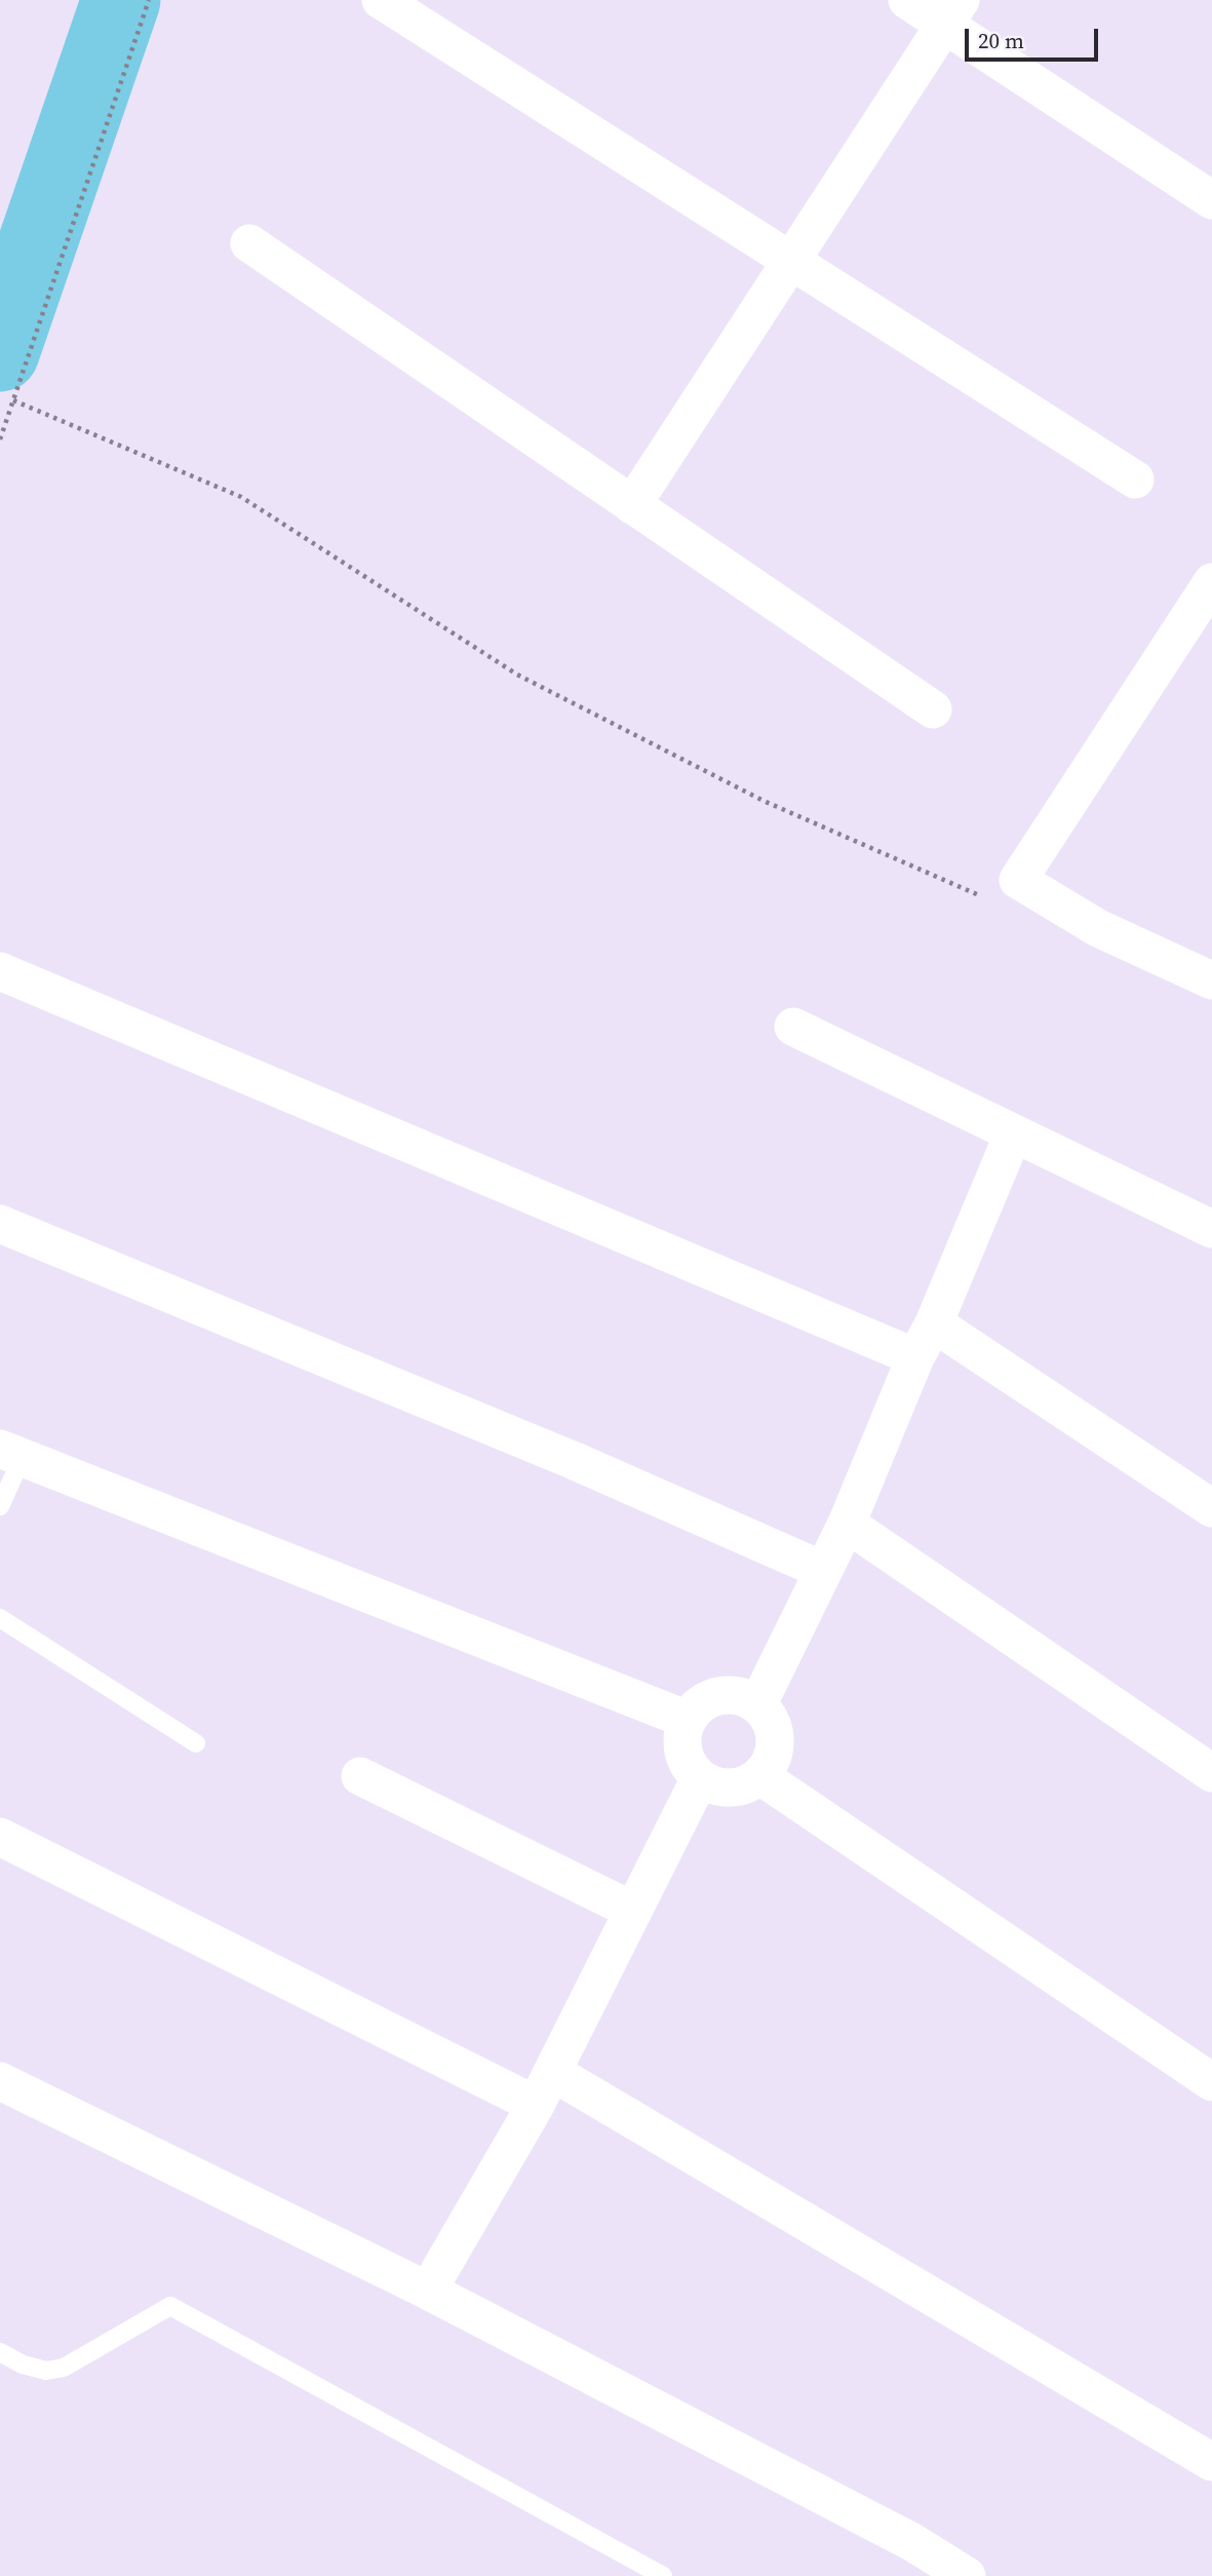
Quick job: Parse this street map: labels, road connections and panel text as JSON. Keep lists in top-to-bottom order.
{
  "scale_bar": "20 m"
}
